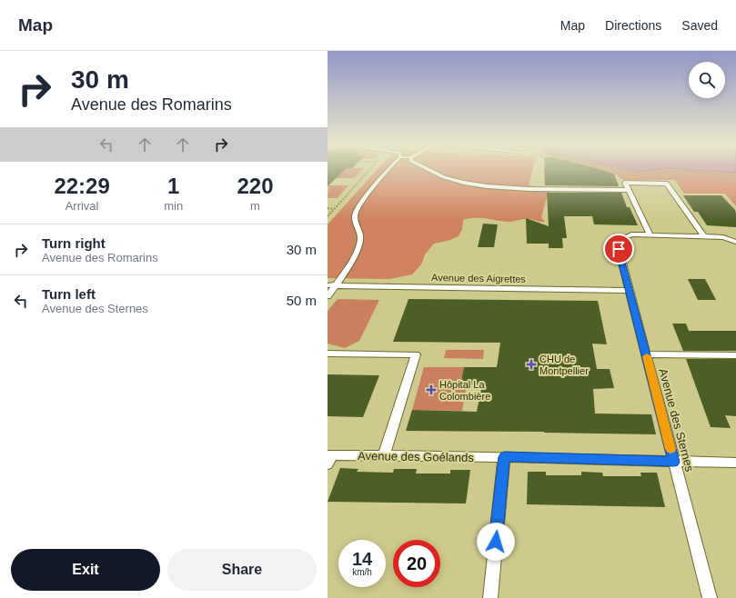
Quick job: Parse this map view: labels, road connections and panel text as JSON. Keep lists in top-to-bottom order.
{
  "streets": {
    "lane": ["Avenue des Aigrettes", "Avenue des Sternes", "Avenue des Goélands"]
  },
  "crossings": [
    ["Avenue des Aigrettes", "Avenue des Sternes"],
    ["Avenue des Sternes", "Avenue des Goélands"]
  ],
  "places": {
    "health": ["CHU de Montpellier", "Hôpital La Colombière"]
  },
  "page": {
    "header": "Map",
    "nav": ["Map", "Directions", "Saved"],
    "turn": ["30 m", "Avenue des Romarins"],
    "eta": [
      "22:29",
      "Arrival",
      "1",
      "min",
      "220",
      "m"
    ],
    "list": [
      {
        "name": "Turn right",
        "note": "Avenue des Romarins",
        "value": "30 m"
      },
      {
        "name": "Turn left",
        "note": "Avenue des Sternes",
        "value": "50 m"
      }
    ],
    "speed": "14 km/h",
    "limit": "20",
    "buttons": ["Exit", "Share"]
  }
}
